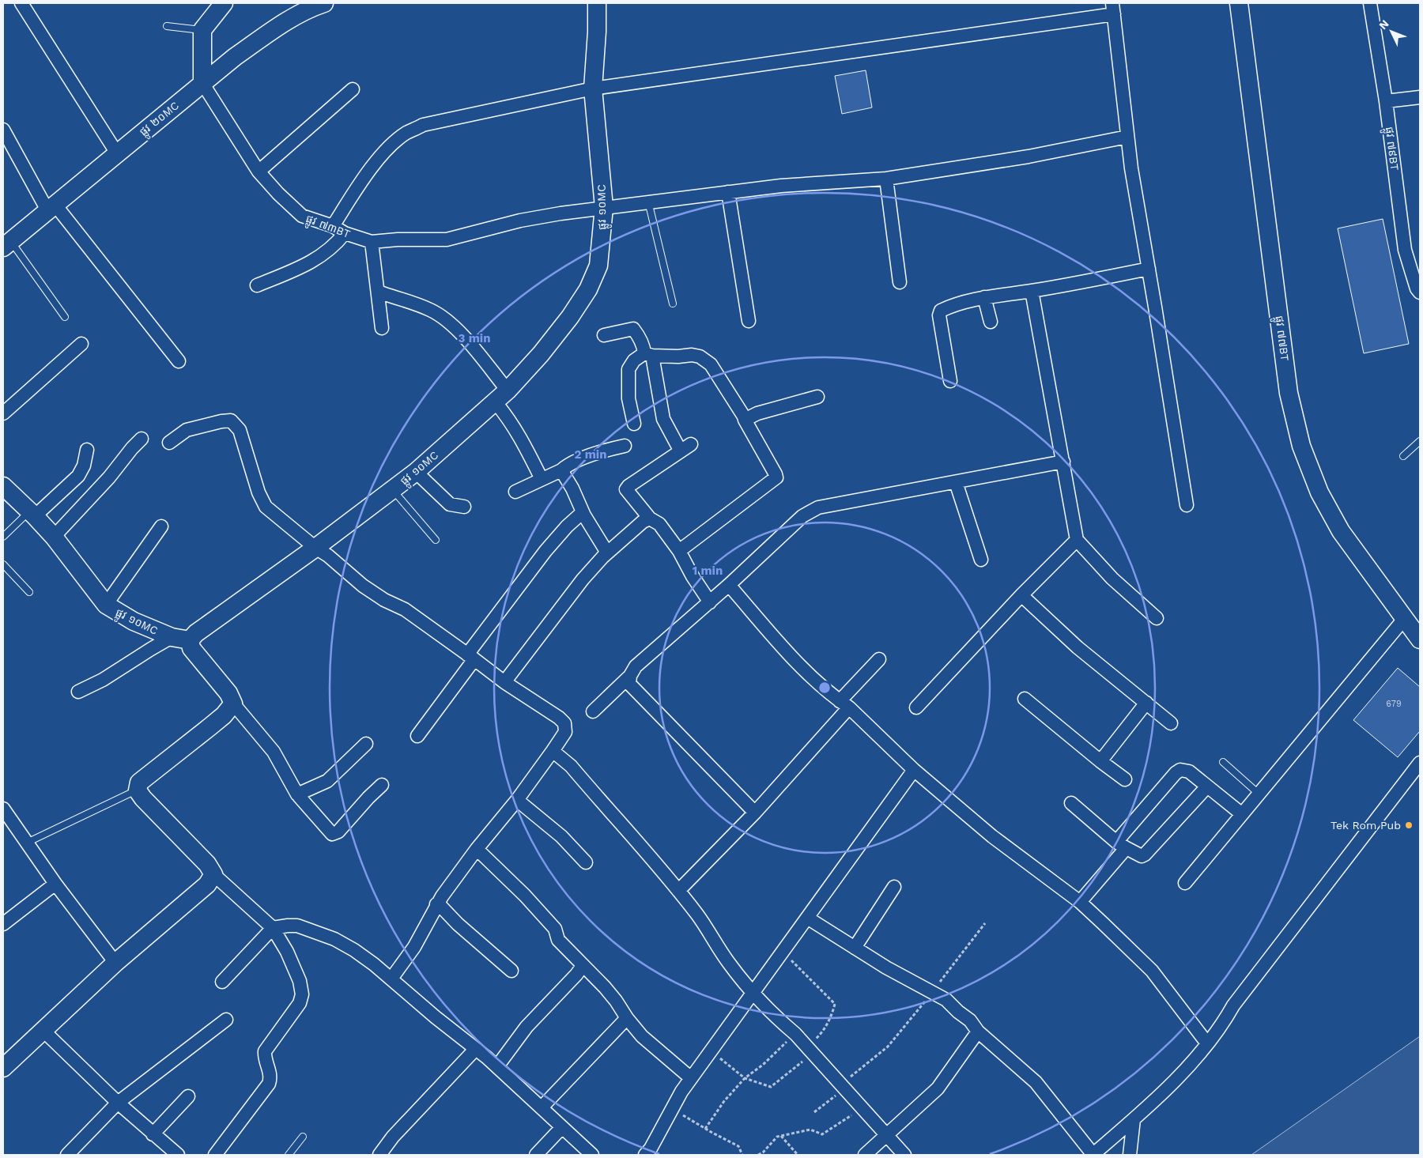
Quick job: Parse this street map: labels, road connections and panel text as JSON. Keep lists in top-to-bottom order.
{
  "streets": {
    "street": [
      "ផ្លូវ ២០MC",
      "ផ្លូវ ៧៩BT",
      "ផ្លូវ ១០MC",
      "ផ្លូវ ៧៣BT",
      "ផ្លូវ ៧៧BT"
    ]
  },
  "crossings": [
    ["ផ្លូវ ២០MC", "ផ្លូវ ៧៣BT"],
    ["ផ្លូវ ១០MC", "ផ្លូវ ៧៣BT"]
  ],
  "places": ["Tek Rom Pub"],
  "house_numbers": ["679"],
  "north": "top left",
  "rings": ["3 min", "2 min", "1 min"]
}
